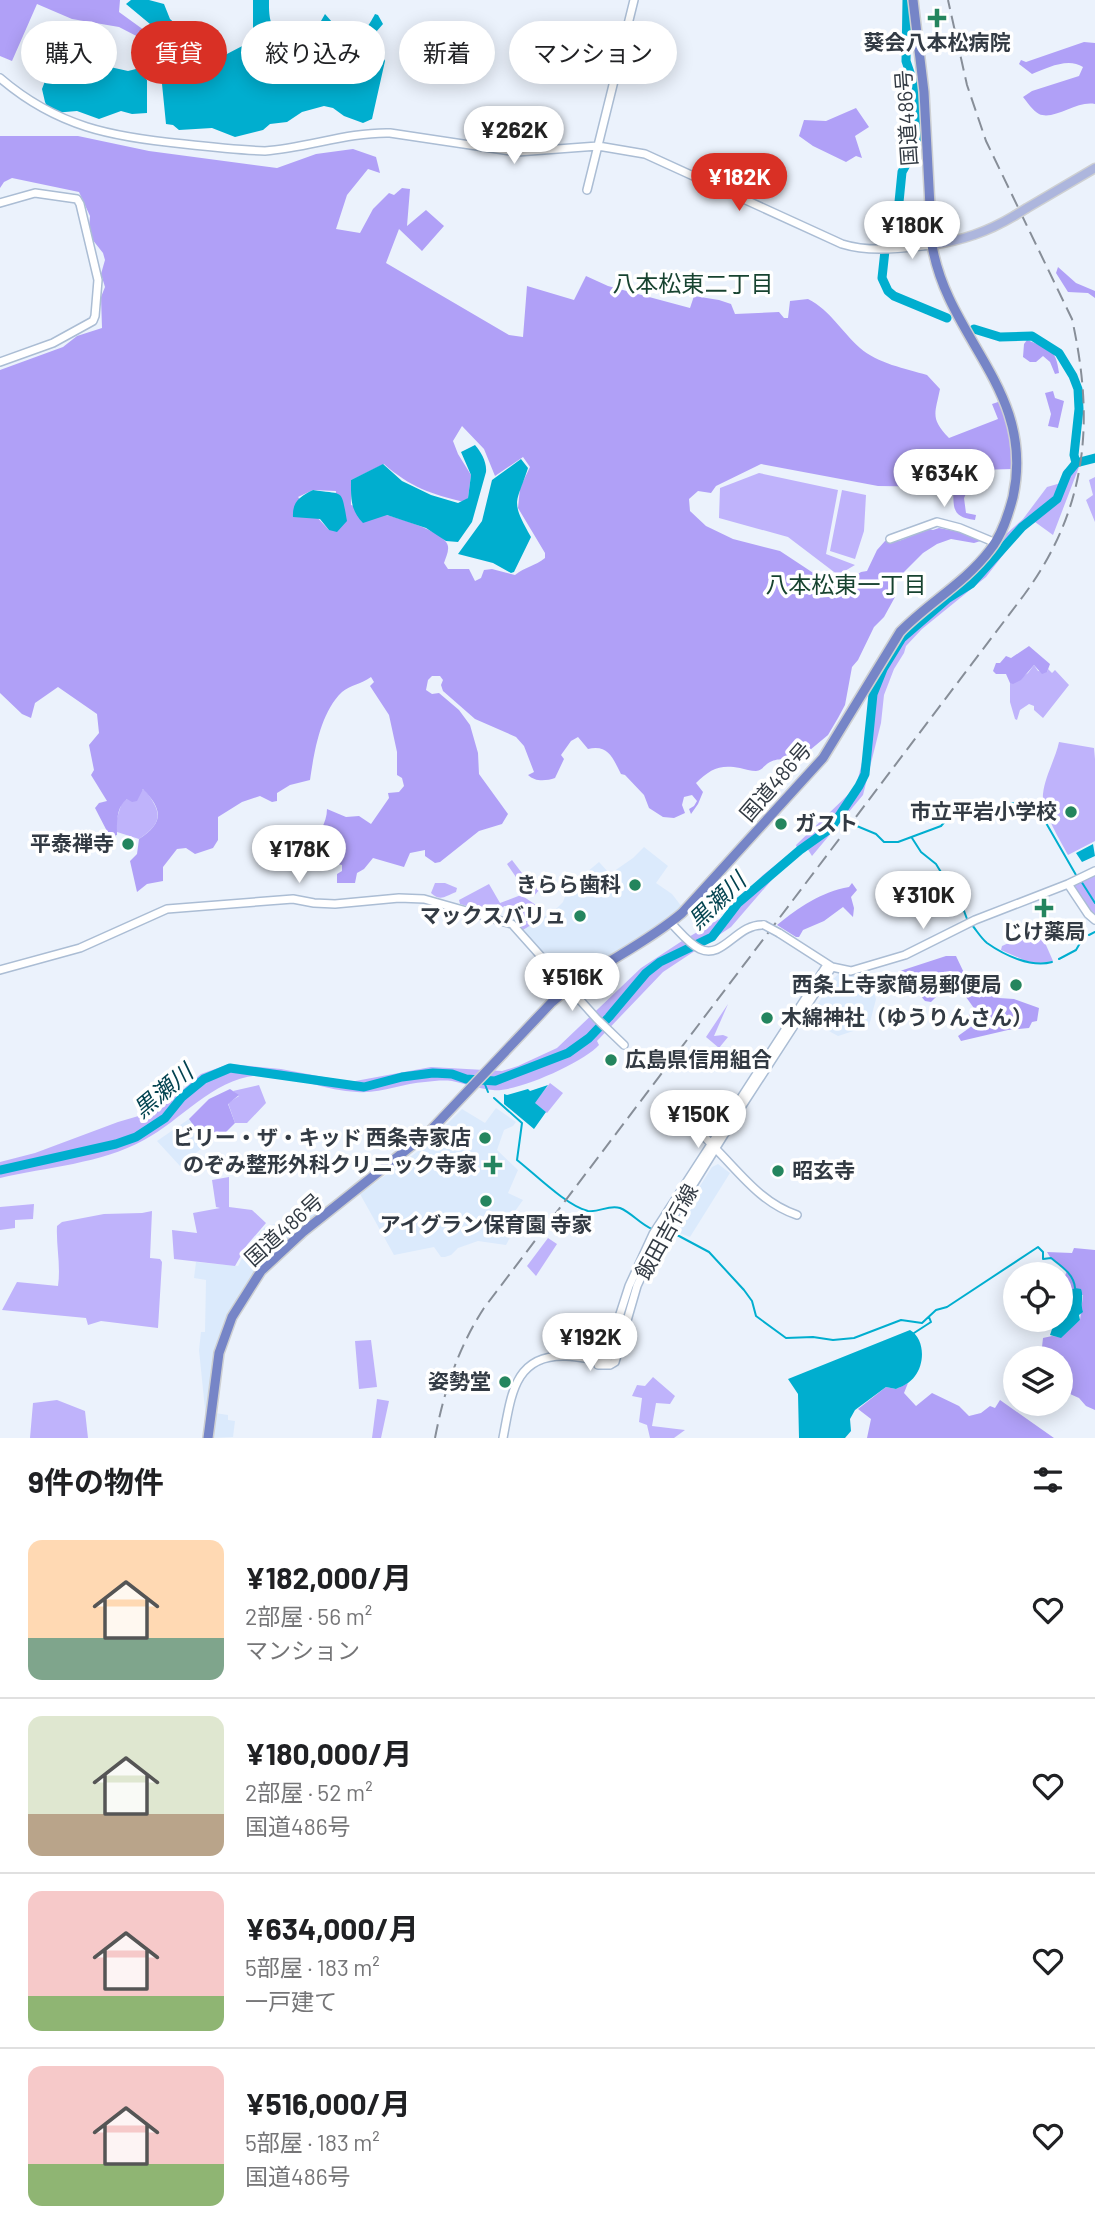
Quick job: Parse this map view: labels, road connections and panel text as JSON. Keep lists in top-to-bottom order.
{
  "streets": {
    "highway": ["国道486号"],
    "street": ["飯田吉行線"]
  },
  "districts": ["八本松東二丁目", "八本松東一丁目"],
  "water": ["黒瀬川"],
  "places": {
    "health": ["葵会八本松病院", "じけ薬局", "のぞみ整形外科クリニック寺家"],
    "other": [
      "市立平岩小学校",
      "ガスト",
      "平泰禅寺",
      "きらら歯科",
      "マックスバリュ",
      "西条上寺家簡易郵便局",
      "木綿神社（ゆうりんさん）",
      "広島県信用組合",
      "ビリー・ザ・キッド 西条寺家店",
      "昭玄寺",
      "アイグラン保育園 寺家",
      "姿勢堂"
    ]
  },
  "page": {
    "chip": [
      "購入",
      "賃貸",
      "絞り込み",
      "新着",
      "マンション"
    ],
    "price": [
      "¥262K",
      "¥182K",
      "¥180K",
      "¥634K",
      "¥178K",
      "¥310K",
      "¥516K",
      "¥150K",
      "¥192K"
    ],
    "heading": "9件の物件",
    "list": [
      {
        "name": "¥182,000/月",
        "note": "2部屋 · 56 m² · マンション"
      },
      {
        "name": "¥180,000/月",
        "note": "2部屋 · 52 m² · 国道486号"
      },
      {
        "name": "¥634,000/月",
        "note": "5部屋 · 183 m² · 一戸建て"
      },
      {
        "name": "¥516,000/月",
        "note": "5部屋 · 183 m² · 国道486号"
      }
    ]
  }
}
